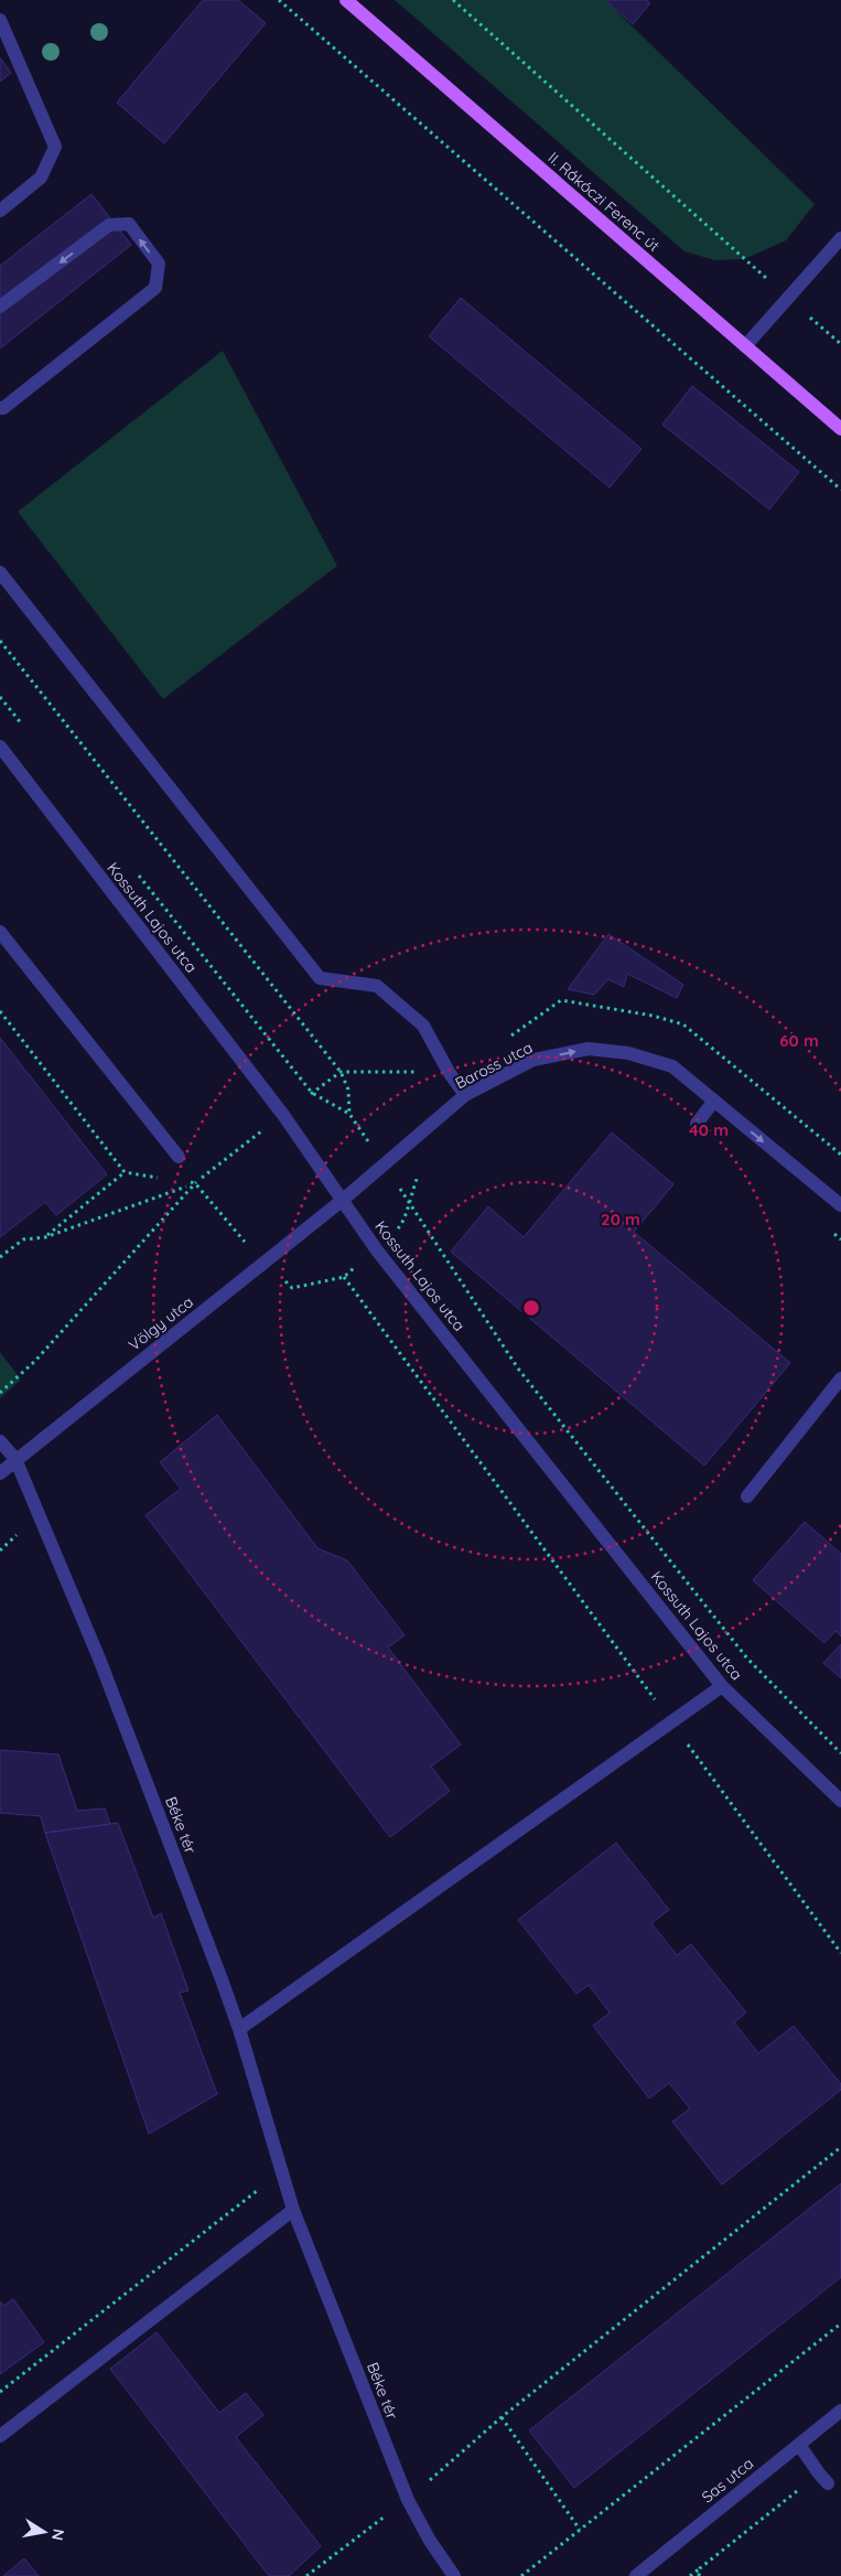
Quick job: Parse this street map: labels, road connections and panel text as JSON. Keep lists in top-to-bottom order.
{
  "streets": {
    "main road": ["II. Rákóczi Ferenc út"],
    "street": [
      "Kossuth Lajos utca",
      "Baross utca",
      "Völgy utca",
      "Béke tér",
      "Sas utca"
    ]
  },
  "crossings": [
    ["Kossuth Lajos utca", "Baross utca"],
    ["Kossuth Lajos utca", "Völgy utca"],
    ["Baross utca", "Völgy utca"],
    ["Völgy utca", "Béke tér"]
  ],
  "one_way": ["Baross utca"],
  "north": "right",
  "rings": ["60 m", "40 m", "20 m"]
}
